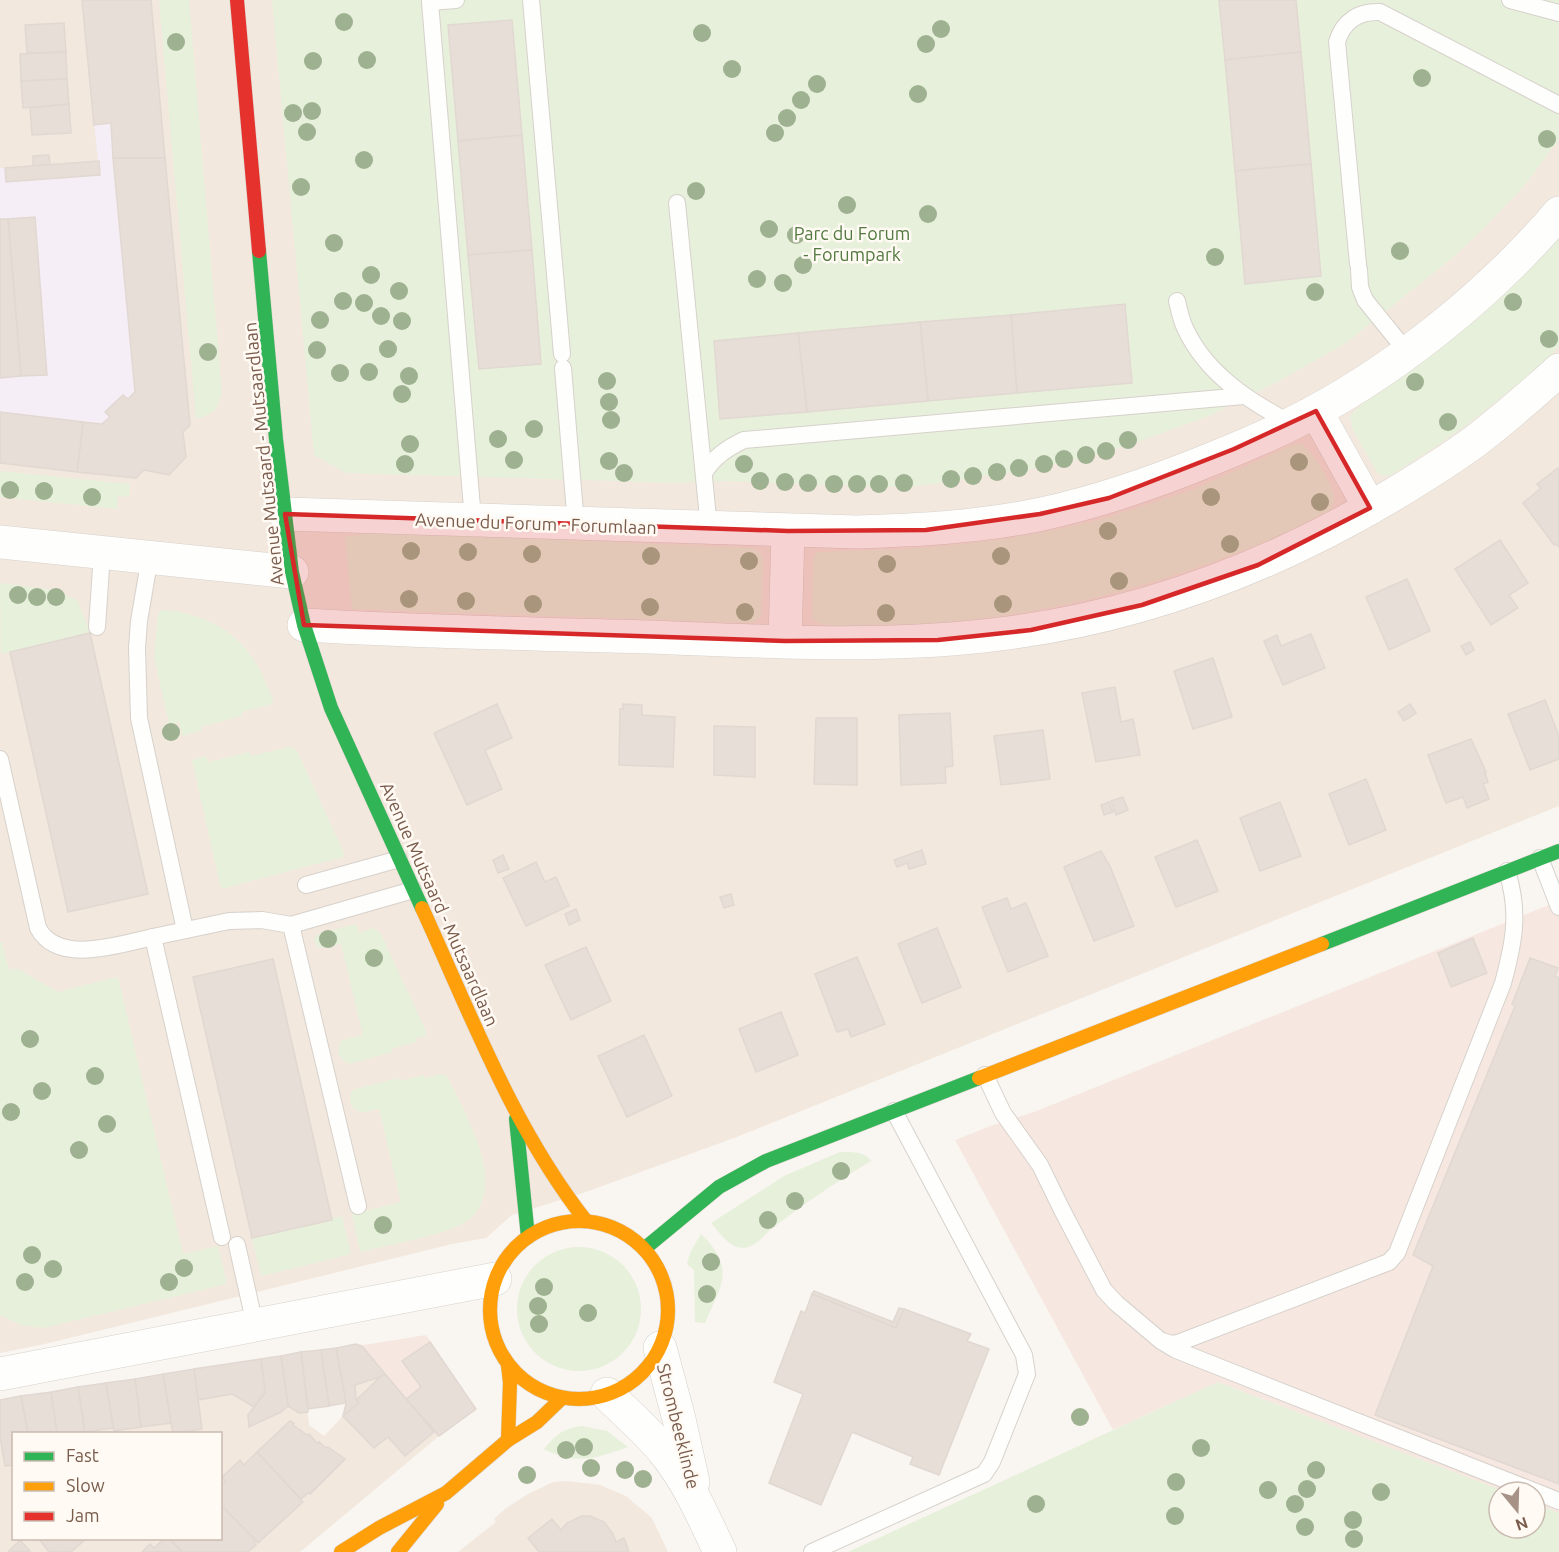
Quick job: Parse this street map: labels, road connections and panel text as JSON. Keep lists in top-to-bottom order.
{
  "streets": {
    "main road": ["Avenue Mutsaard - Mutsaardlaan"],
    "street": ["Avenue du Forum - Forumlaan", "Strombeeklinde"]
  },
  "crossings": [
    ["Avenue Mutsaard - Mutsaardlaan", "Avenue du Forum - Forumlaan"],
    ["Avenue Mutsaard - Mutsaardlaan", "Strombeeklinde"]
  ],
  "parks": ["Parc du Forum - Forumpark"],
  "legend": ["Fast", "Slow", "Jam"],
  "north": "bottom"
}
